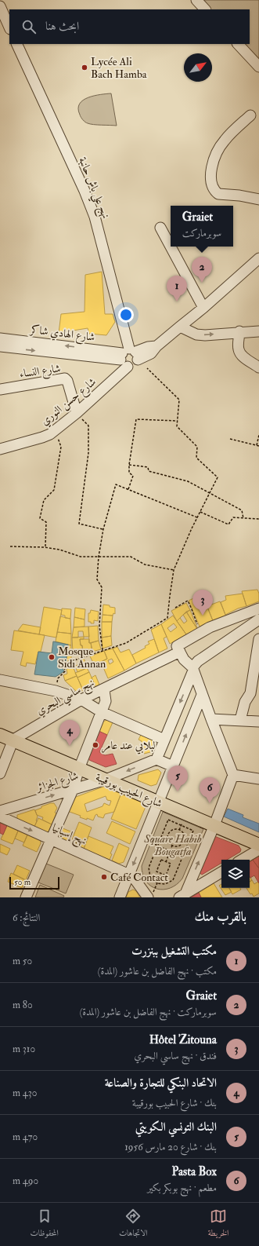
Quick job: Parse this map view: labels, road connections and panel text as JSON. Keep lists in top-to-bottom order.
{
  "streets": {
    "main road": ["شارع الحبيب بورقيبة"],
    "street": [
      "نهج علي باش حانبة",
      "شارع الهادي شاكر",
      "شارع النساء",
      "شارع حسن النوري",
      "نهج ساسي البحري",
      "شارع الجزائر",
      "نهج إسبانيا"
    ]
  },
  "crossings": [
    ["نهج علي باش حانبة", "شارع الهادي شاكر"],
    ["نهج علي باش حانبة", "شارع حسن النوري"],
    ["شارع الهادي شاكر", "شارع حسن النوري"],
    ["شارع النساء", "شارع حسن النوري"],
    ["نهج ساسي البحري", "شارع الحبيب بورقيبة"],
    ["شارع الجزائر", "شارع الحبيب بورقيبة"]
  ],
  "one_way": ["نهج إسبانيا"],
  "parks": ["Square Habib Bougatfa"],
  "places": [
    "Lycée Ali Bach Hamba",
    "Mosque Sidi Annan",
    "لبلابي عند عامر",
    "Café Contact"
  ],
  "scale_bar": "50 m",
  "north": "top right",
  "page": {
    "search": "ابحث هنا",
    "popup": ["Graiet", "سوبرماركت"],
    "pins": [
      "2",
      "1",
      "3",
      "4",
      "5",
      "6"
    ],
    "scale": "50 m",
    "heading": ["بالقرب منك", "النتائج: 6"],
    "list": [
      {
        "mark": "1",
        "name": "مكتب التشغيل ببنزرت",
        "note": "مكتب · نهج الفاضل بن عاشور (المدة)",
        "value": "50 m"
      },
      {
        "mark": "2",
        "name": "Graiet",
        "note": "سوبرماركت · نهج الفاضل بن عاشور (المدة)",
        "value": "80 m"
      },
      {
        "mark": "3",
        "name": "Hôtel Zitouna",
        "note": "فندق · نهج ساسي البحري",
        "value": "310 m"
      },
      {
        "mark": "4",
        "name": "الاتحاد البنكي للتجارة والصناعة",
        "note": "بنك · شارع الحبيب بورقيبة",
        "value": "430 m"
      },
      {
        "mark": "5",
        "name": "البنك التونسي الكويتي",
        "note": "بنك · شارع 20 مارس 1956",
        "value": "470 m"
      },
      {
        "mark": "6",
        "name": "Pasta Box",
        "note": "مطعم · نهج بوبكر بكير",
        "value": "490 m"
      }
    ],
    "nav": ["الخريطة", "الاتجاهات", "المحفوظات"]
  }
}
